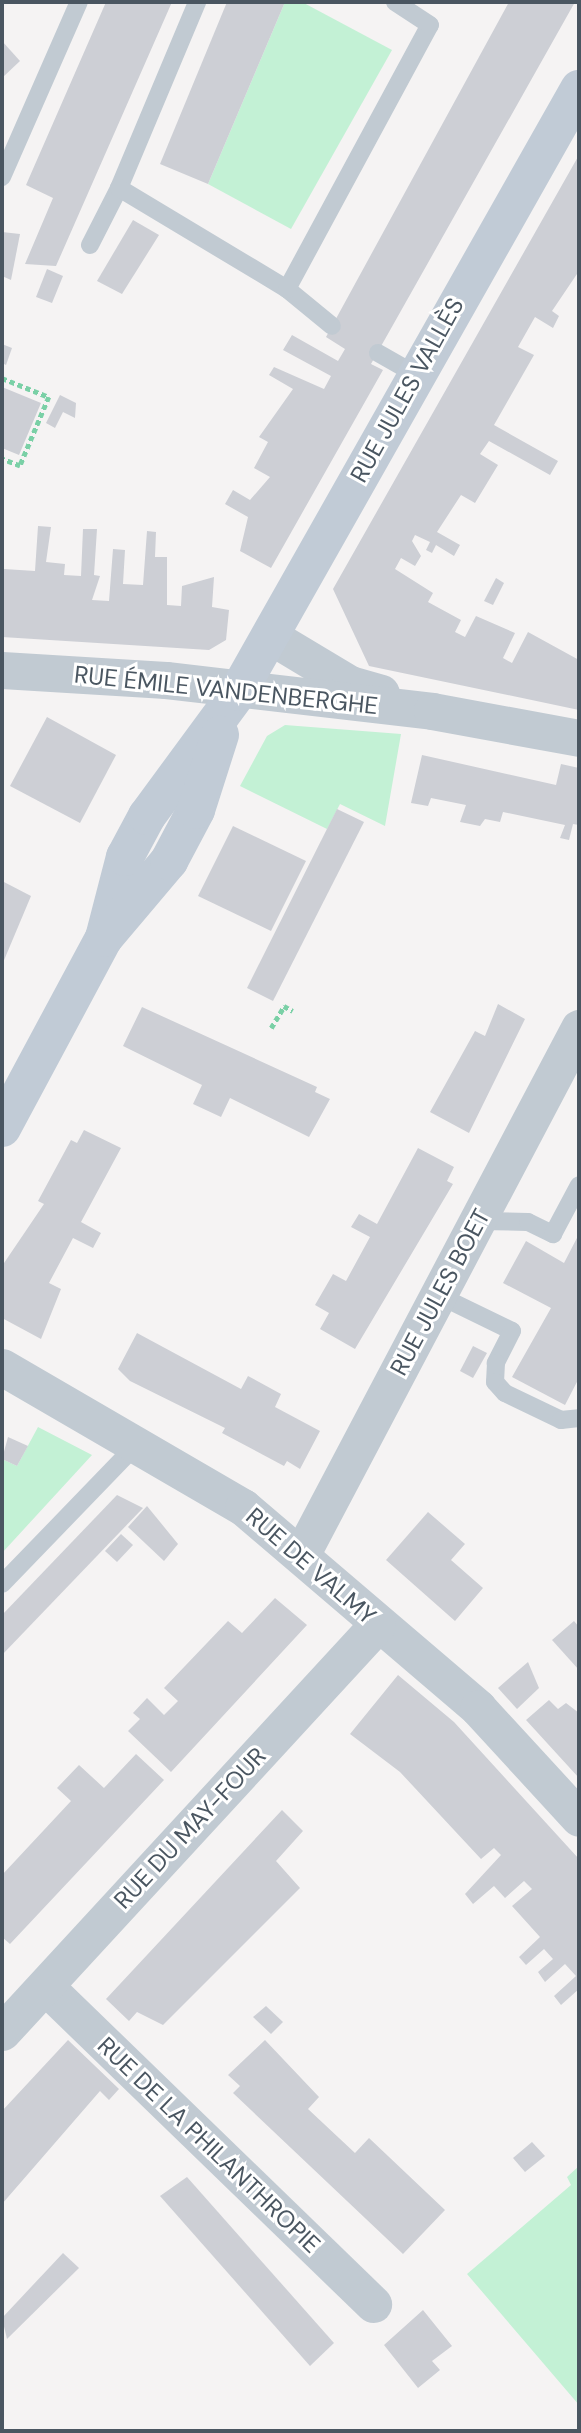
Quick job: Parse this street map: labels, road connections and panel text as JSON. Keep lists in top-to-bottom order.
{
  "streets": {
    "street": [
      "RUE JULES VALLÈS",
      "RUE ÉMILE VANDENBERGHE",
      "RUE JULES BOET",
      "RUE DE VALMY",
      "RUE DU MAY-FOUR",
      "RUE DE LA PHILANTHROPIE"
    ]
  },
  "crossings": [
    ["RUE JULES VALLÈS", "RUE ÉMILE VANDENBERGHE"],
    ["RUE JULES BOET", "RUE DE VALMY"],
    ["RUE DE VALMY", "RUE DU MAY-FOUR"],
    ["RUE DU MAY-FOUR", "RUE DE LA PHILANTHROPIE"]
  ]
}
